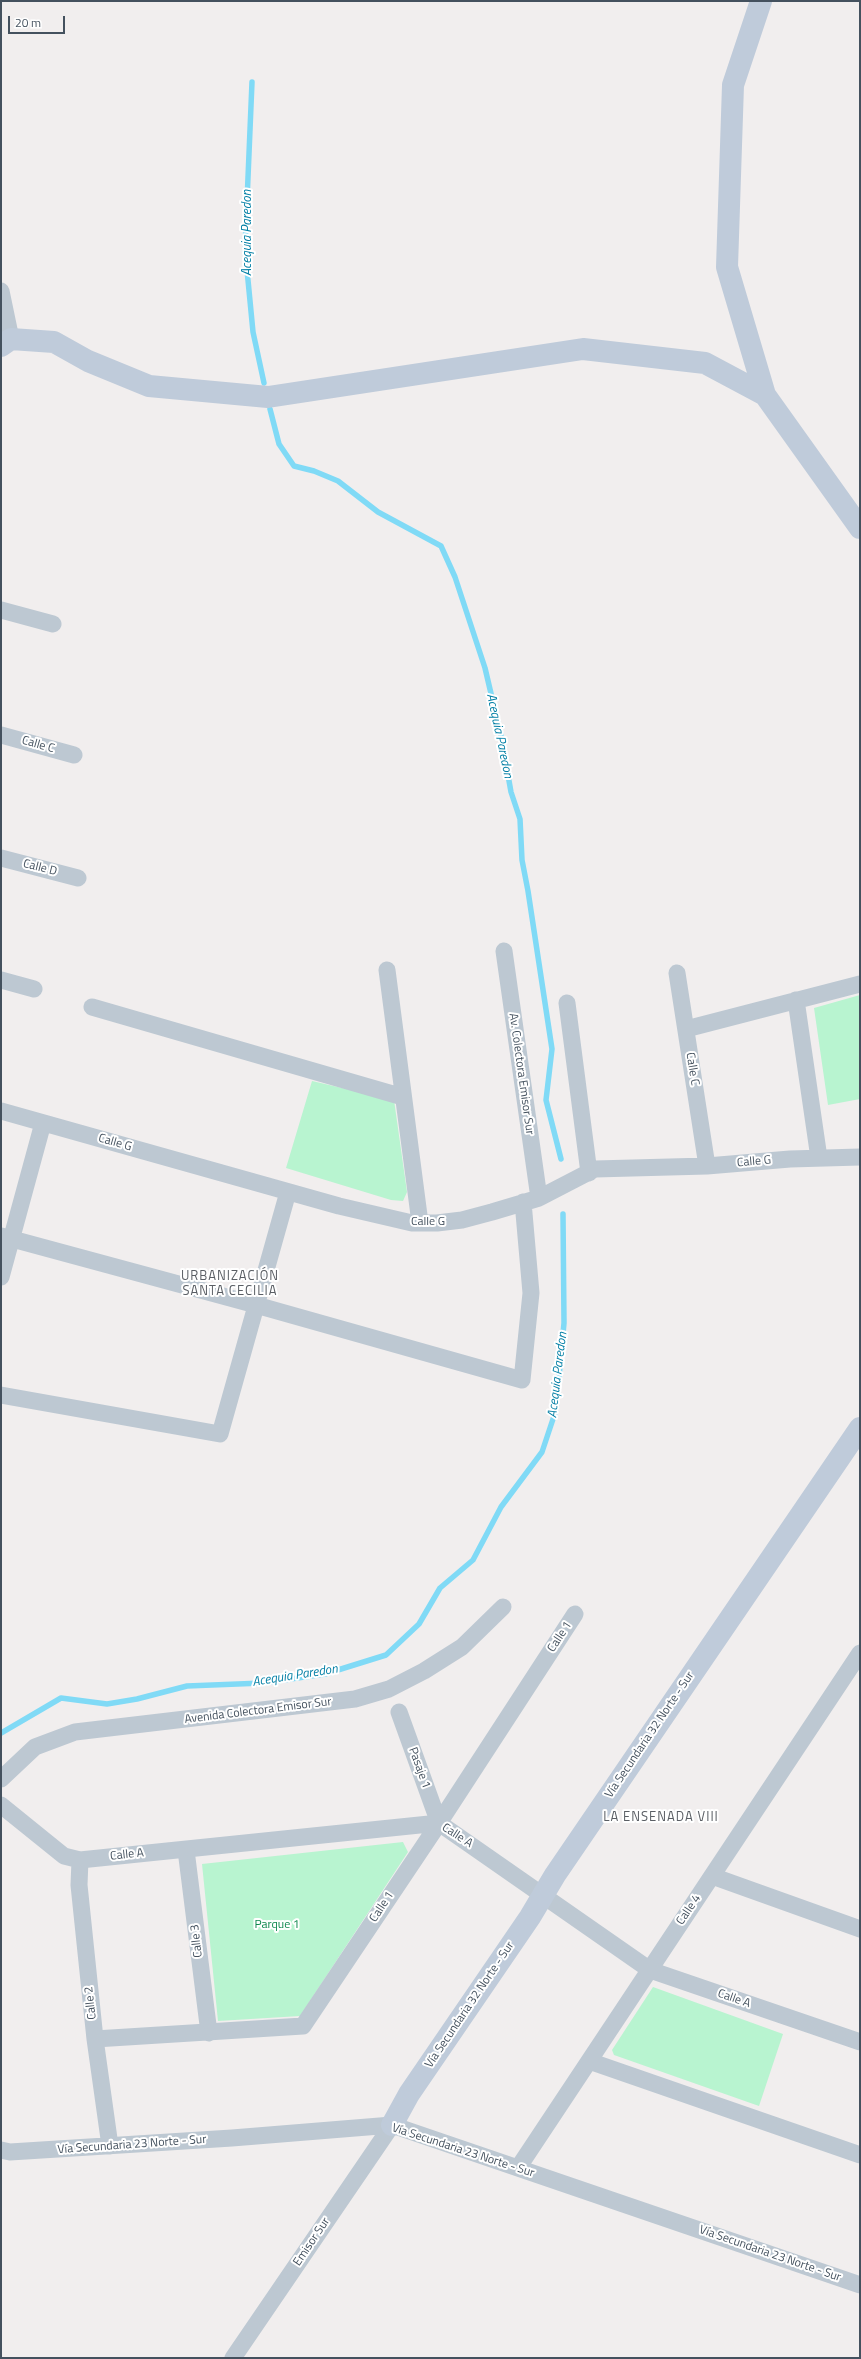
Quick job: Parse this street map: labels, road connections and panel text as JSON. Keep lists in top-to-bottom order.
{
  "streets": {
    "street": [
      "Calle C",
      "Calle D",
      "Av. Colectora Emisor Sur",
      "Calle G",
      "Calle 1",
      "Avenida Colectora Emisor Sur",
      "Vía Secundaria 32 Norte - Sur",
      "Pasaje 1",
      "Calle A",
      "Calle 4",
      "Calle 3",
      "Calle 2",
      "Vía Secundaria 23 Norte - Sur",
      "Emisor Sur"
    ]
  },
  "crossings": [
    ["Calle C", "Calle G"],
    ["Av. Colectora Emisor Sur", "Calle G"],
    ["Calle 1", "Pasaje 1"],
    ["Calle 1", "Calle A"],
    ["Calle 1", "Calle 3"],
    ["Calle 1", "Calle 2"],
    ["Vía Secundaria 32 Norte - Sur", "Calle A"],
    ["Vía Secundaria 32 Norte - Sur", "Vía Secundaria 23 Norte - Sur"],
    ["Vía Secundaria 32 Norte - Sur", "Emisor Sur"],
    ["Pasaje 1", "Calle A"],
    ["Calle A", "Calle 4"],
    ["Calle A", "Calle 3"],
    ["Calle A", "Calle 2"],
    ["Calle 4", "Vía Secundaria 23 Norte - Sur"],
    ["Calle 2", "Vía Secundaria 23 Norte - Sur"],
    ["Vía Secundaria 23 Norte - Sur", "Emisor Sur"]
  ],
  "districts": ["URBANIZACIÓN SANTA CECILIA", "LA ENSENADA VIII"],
  "water": ["Acequia Paredon"],
  "parks": ["Parque 1"],
  "scale_bar": "20 m"
}
